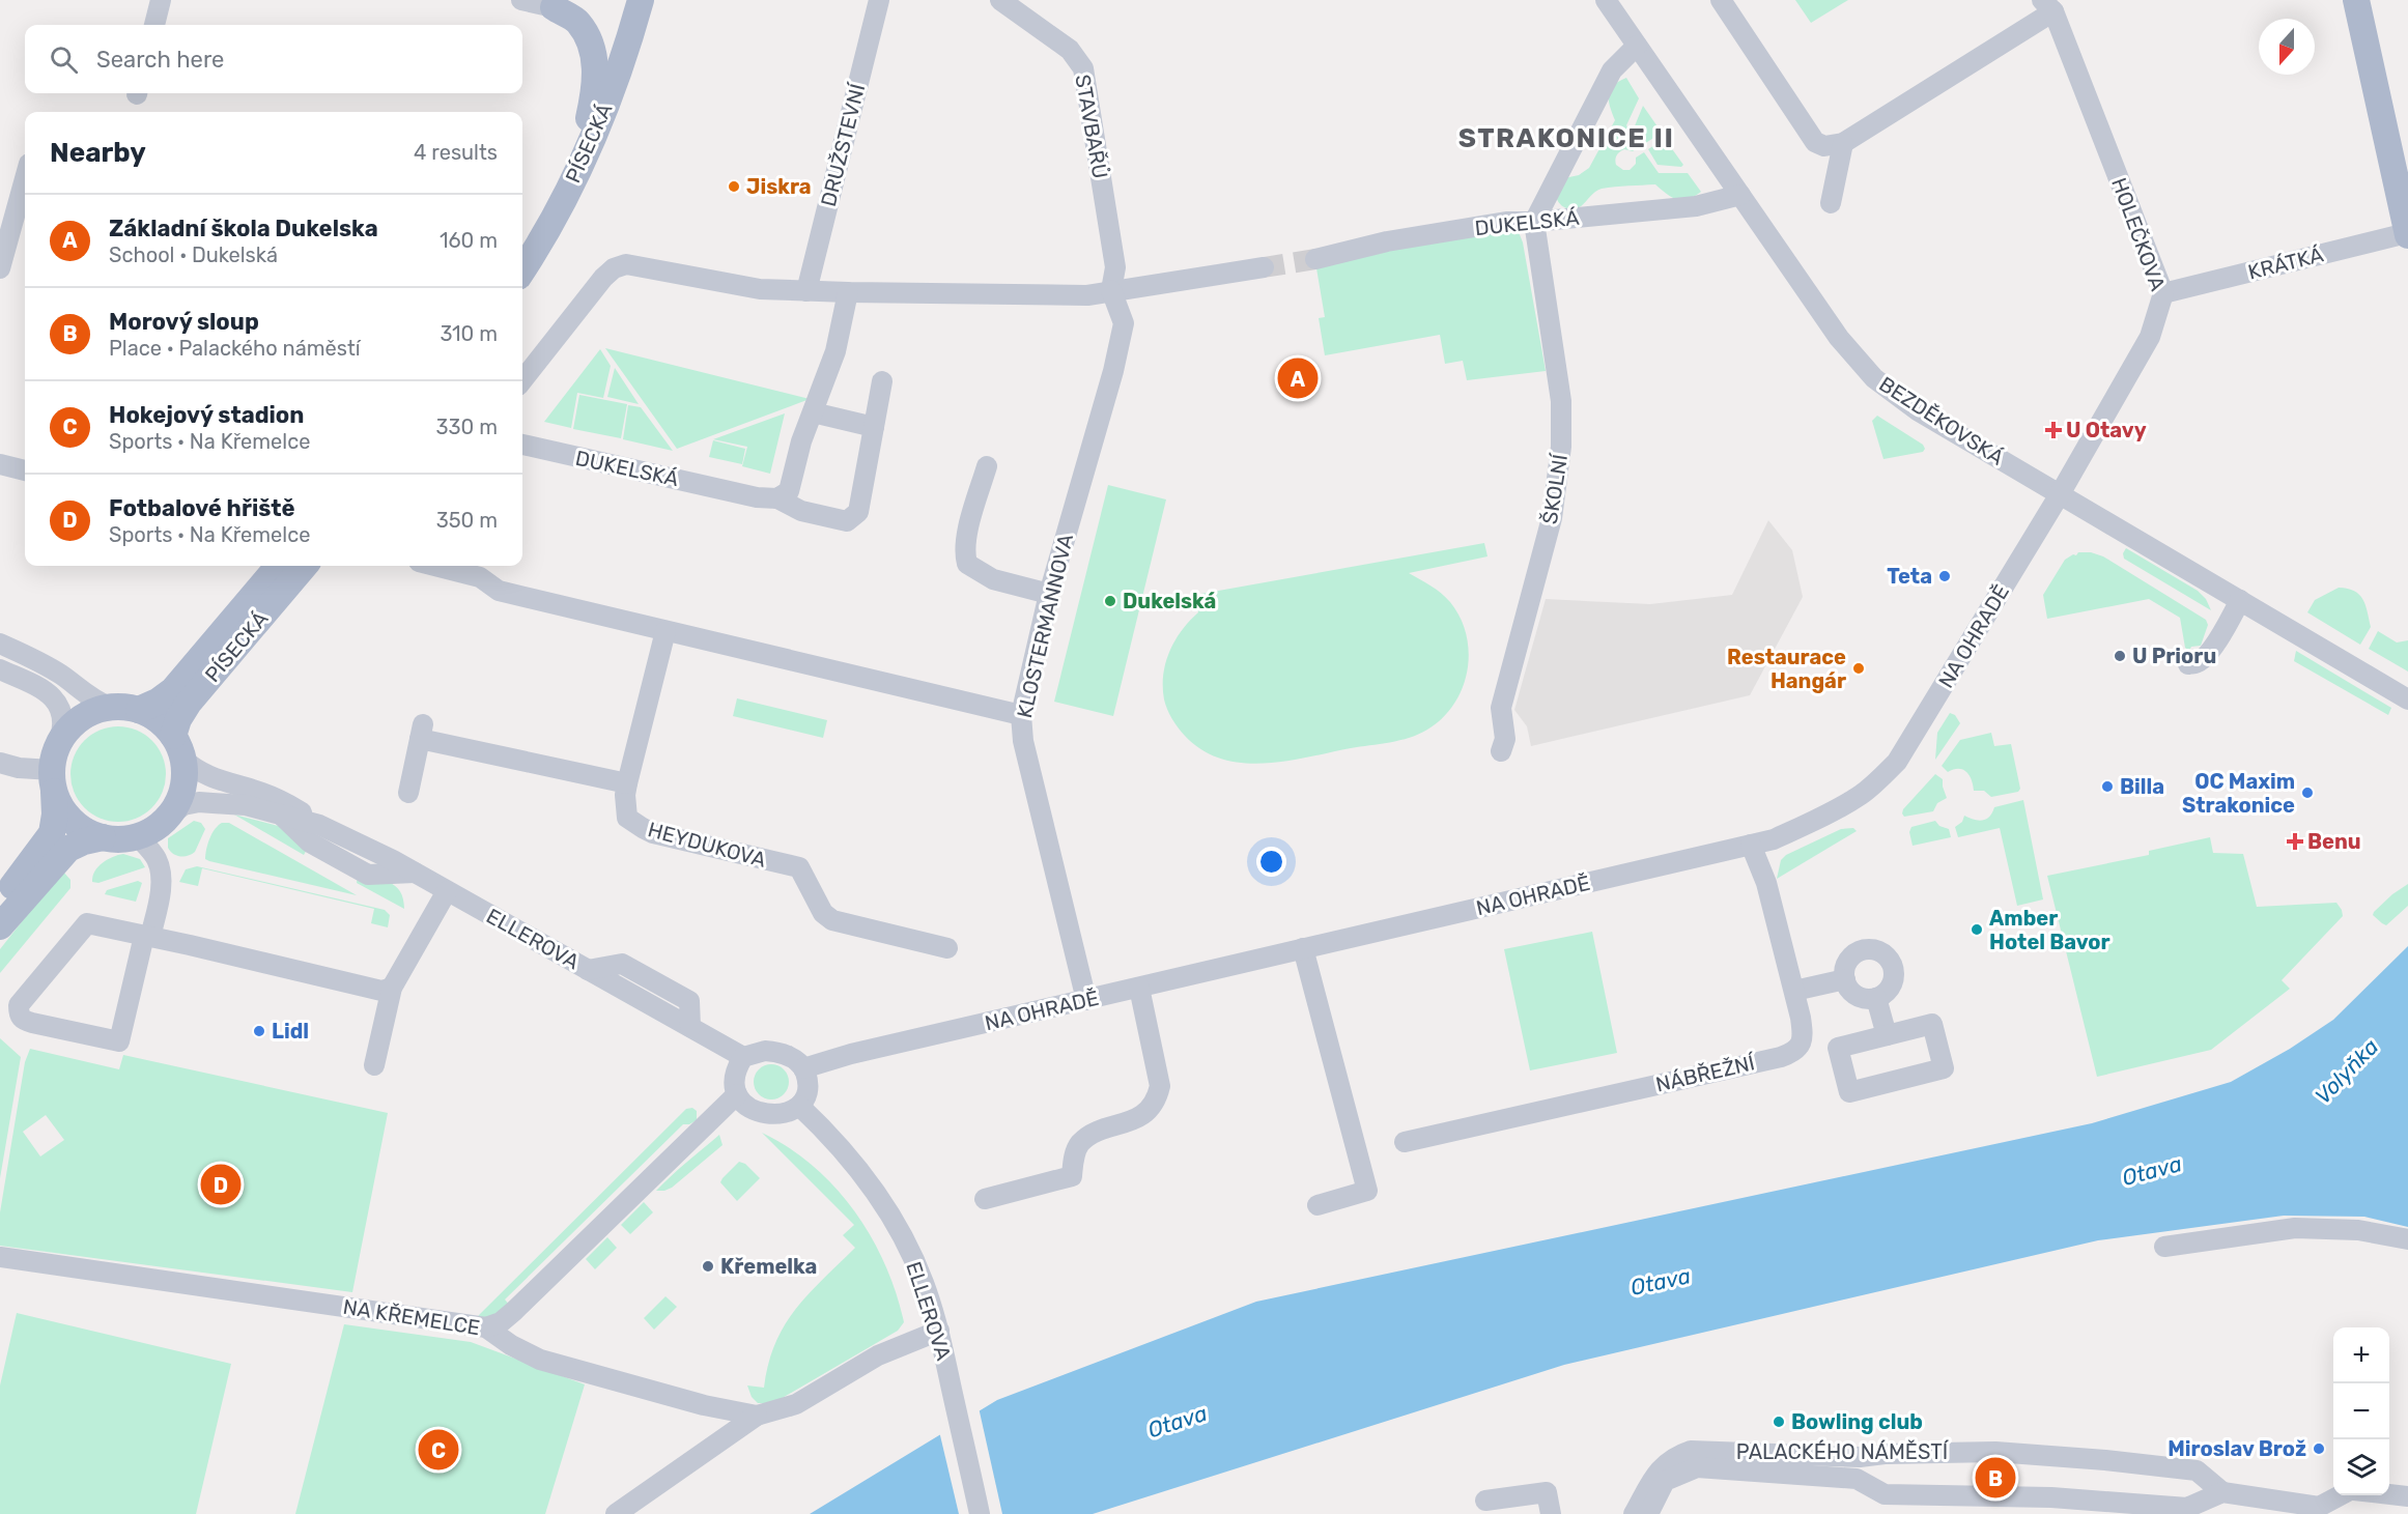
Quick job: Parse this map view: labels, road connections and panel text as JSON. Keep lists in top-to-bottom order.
{
  "streets": {
    "main road": ["PÍSECKÁ"],
    "street": [
      "STAVBAŘŮ",
      "DRUŽSTEVNÍ",
      "DUKELSKÁ",
      "HOLEČKOVA",
      "KRÁTKÁ",
      "BEZDĚKOVSKÁ",
      "ŠKOLNÍ",
      "KLOSTERMANNOVA",
      "NA OHRADĚ",
      "HEYDUKOVA",
      "ELLEROVA",
      "NÁBŘEŽNÍ",
      "NA KŘEMELCE",
      "PALACKÉHO NÁMĚSTÍ"
    ]
  },
  "crossings": [
    ["STAVBAŘŮ", "KLOSTERMANNOVA"],
    ["PÍSECKÁ", "ELLEROVA"],
    ["DUKELSKÁ", "BEZDĚKOVSKÁ"],
    ["DUKELSKÁ", "ŠKOLNÍ"],
    ["HOLEČKOVA", "KRÁTKÁ"],
    ["HOLEČKOVA", "BEZDĚKOVSKÁ"],
    ["HOLEČKOVA", "NA OHRADĚ"],
    ["BEZDĚKOVSKÁ", "NA OHRADĚ"],
    ["KLOSTERMANNOVA", "NA OHRADĚ"],
    ["NA OHRADĚ", "ELLEROVA"],
    ["NA OHRADĚ", "NÁBŘEŽNÍ"],
    ["ELLEROVA", "NA KŘEMELCE"]
  ],
  "districts": ["STRAKONICE II"],
  "water": ["Volyňka", "Otava"],
  "places": {
    "other": [
      "Jiskra",
      "Teta",
      "Dukelská",
      "U Prioru",
      "Restaurace Hangár",
      "Billa",
      "OC Maxim Strakonice",
      "Amber Hotel Bavor",
      "Lidl",
      "Křemelka",
      "Bowling club",
      "Miroslav Brož"
    ],
    "health": ["U Otavy", "Benu"]
  },
  "north": "bottom",
  "page": {
    "search": "Search here",
    "heading": ["Nearby", "4 results"],
    "list": [
      {
        "mark": "A",
        "name": "Základní škola Dukelska",
        "note": "School · Dukelská",
        "value": "160 m"
      },
      {
        "mark": "B",
        "name": "Morový sloup",
        "note": "Place · Palackého náměstí",
        "value": "310 m"
      },
      {
        "mark": "C",
        "name": "Hokejový stadion",
        "note": "Sports · Na Křemelce",
        "value": "330 m"
      },
      {
        "mark": "D",
        "name": "Fotbalové hřiště",
        "note": "Sports · Na Křemelce",
        "value": "350 m"
      }
    ],
    "pins": [
      "A",
      "D",
      "C",
      "B"
    ],
    "map_buttons": ["+", "−"]
  }
}
